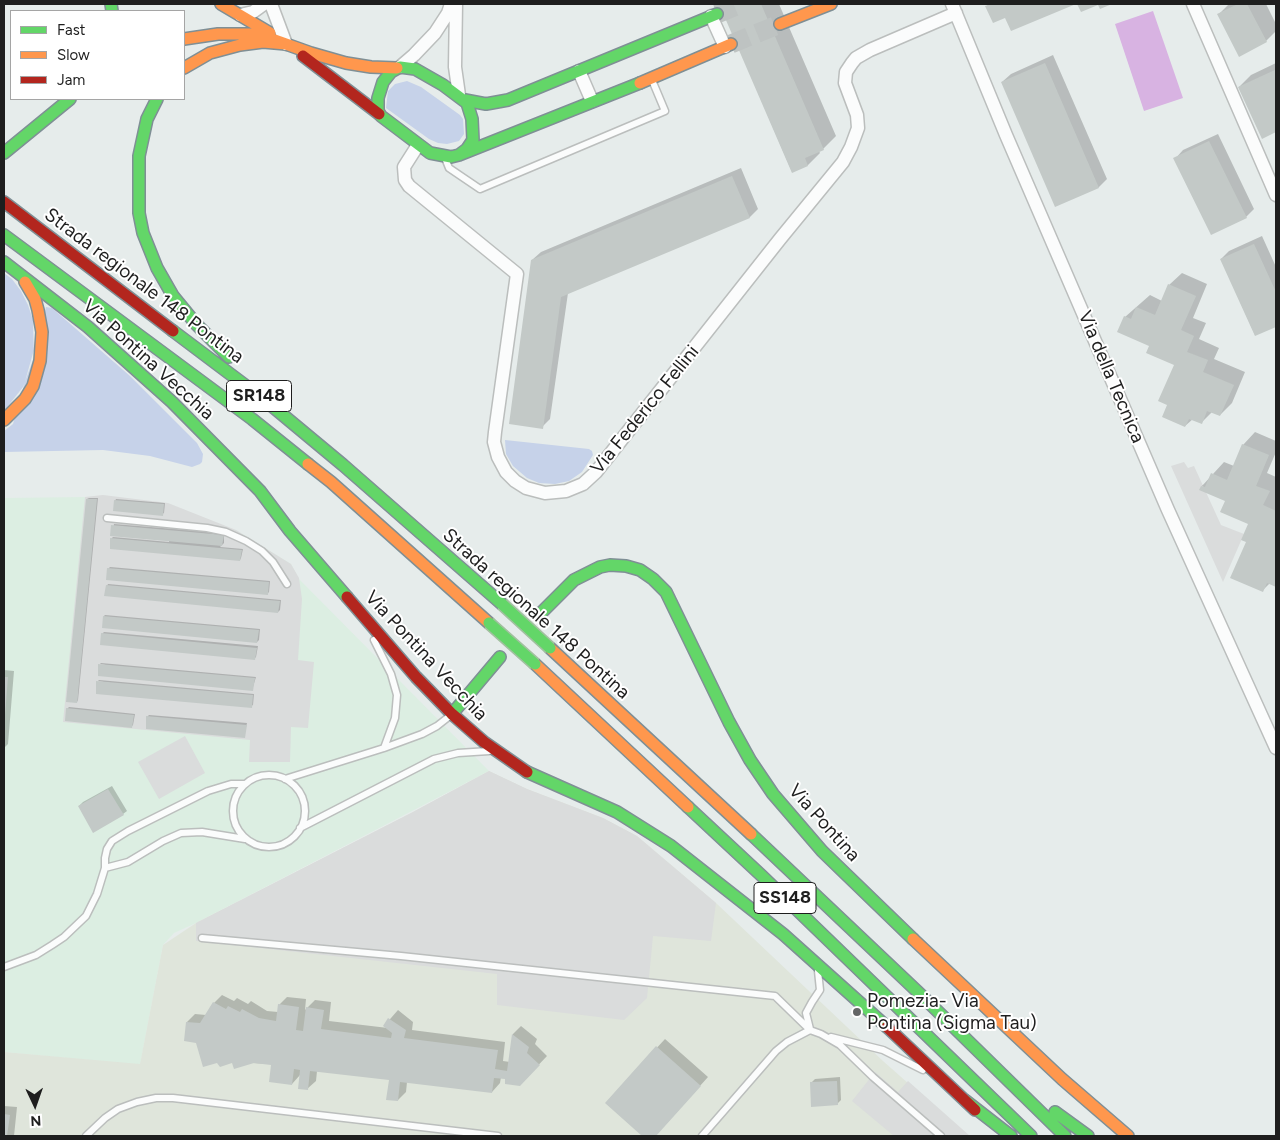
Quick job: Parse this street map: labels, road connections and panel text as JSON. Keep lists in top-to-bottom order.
{
  "streets": {
    "main road": [
      "Strada regionale 148 Pontina",
      "Via Pontina Vecchia",
      "SR148",
      "Via Pontina",
      "SS148"
    ],
    "street": ["Via della Tecnica", "Via Federico Fellini"]
  },
  "crossings": [
    ["Strada regionale 148 Pontina", "SS148"],
    ["Via della Tecnica", "Via Federico Fellini"]
  ],
  "places": ["Pomezia- Via Pontina (Sigma Tau)"],
  "legend": ["Fast", "Slow", "Jam"],
  "north": "bottom"
}
